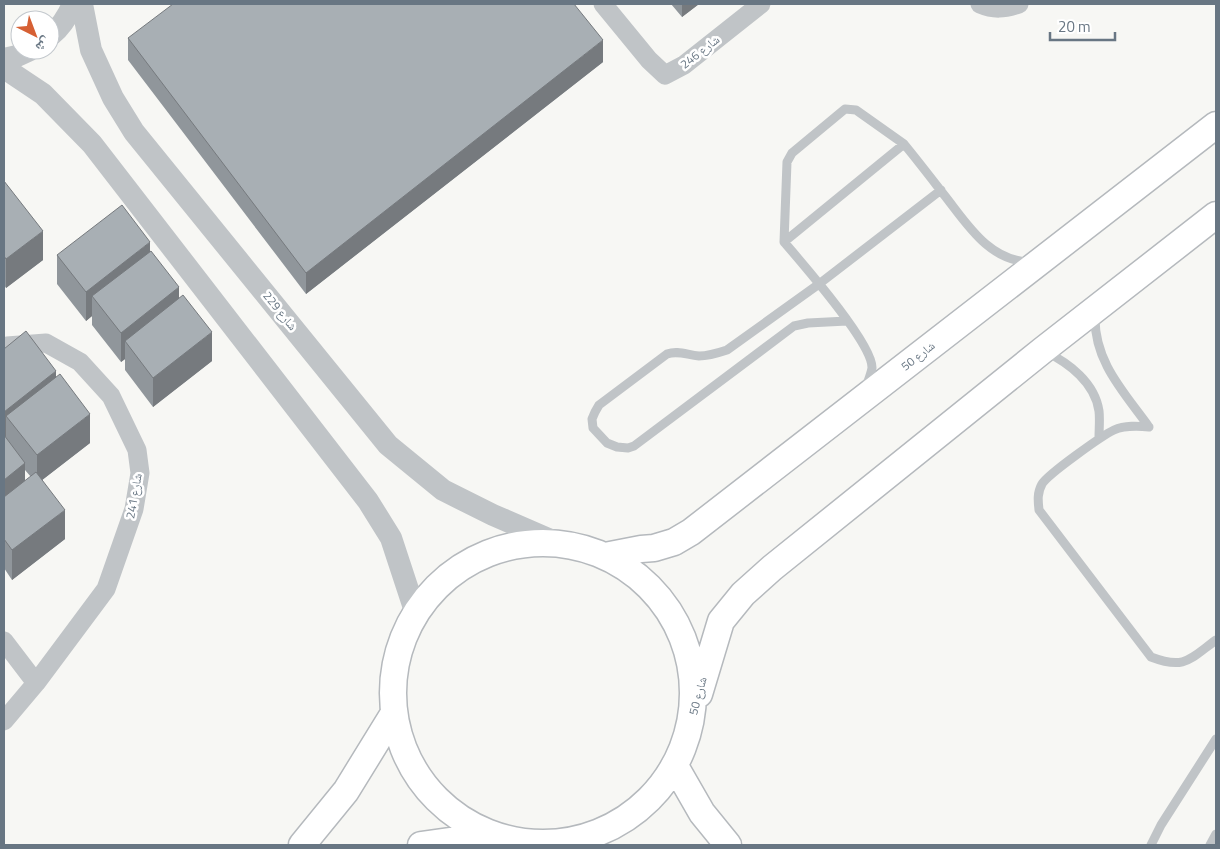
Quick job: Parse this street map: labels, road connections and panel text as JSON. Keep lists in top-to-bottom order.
{
  "streets": {
    "main road": ["شارع 50"],
    "street": ["شارع 246", "شارع 229", "شارع 241"]
  },
  "scale_bar": "20 m",
  "north": "bottom right"
}
